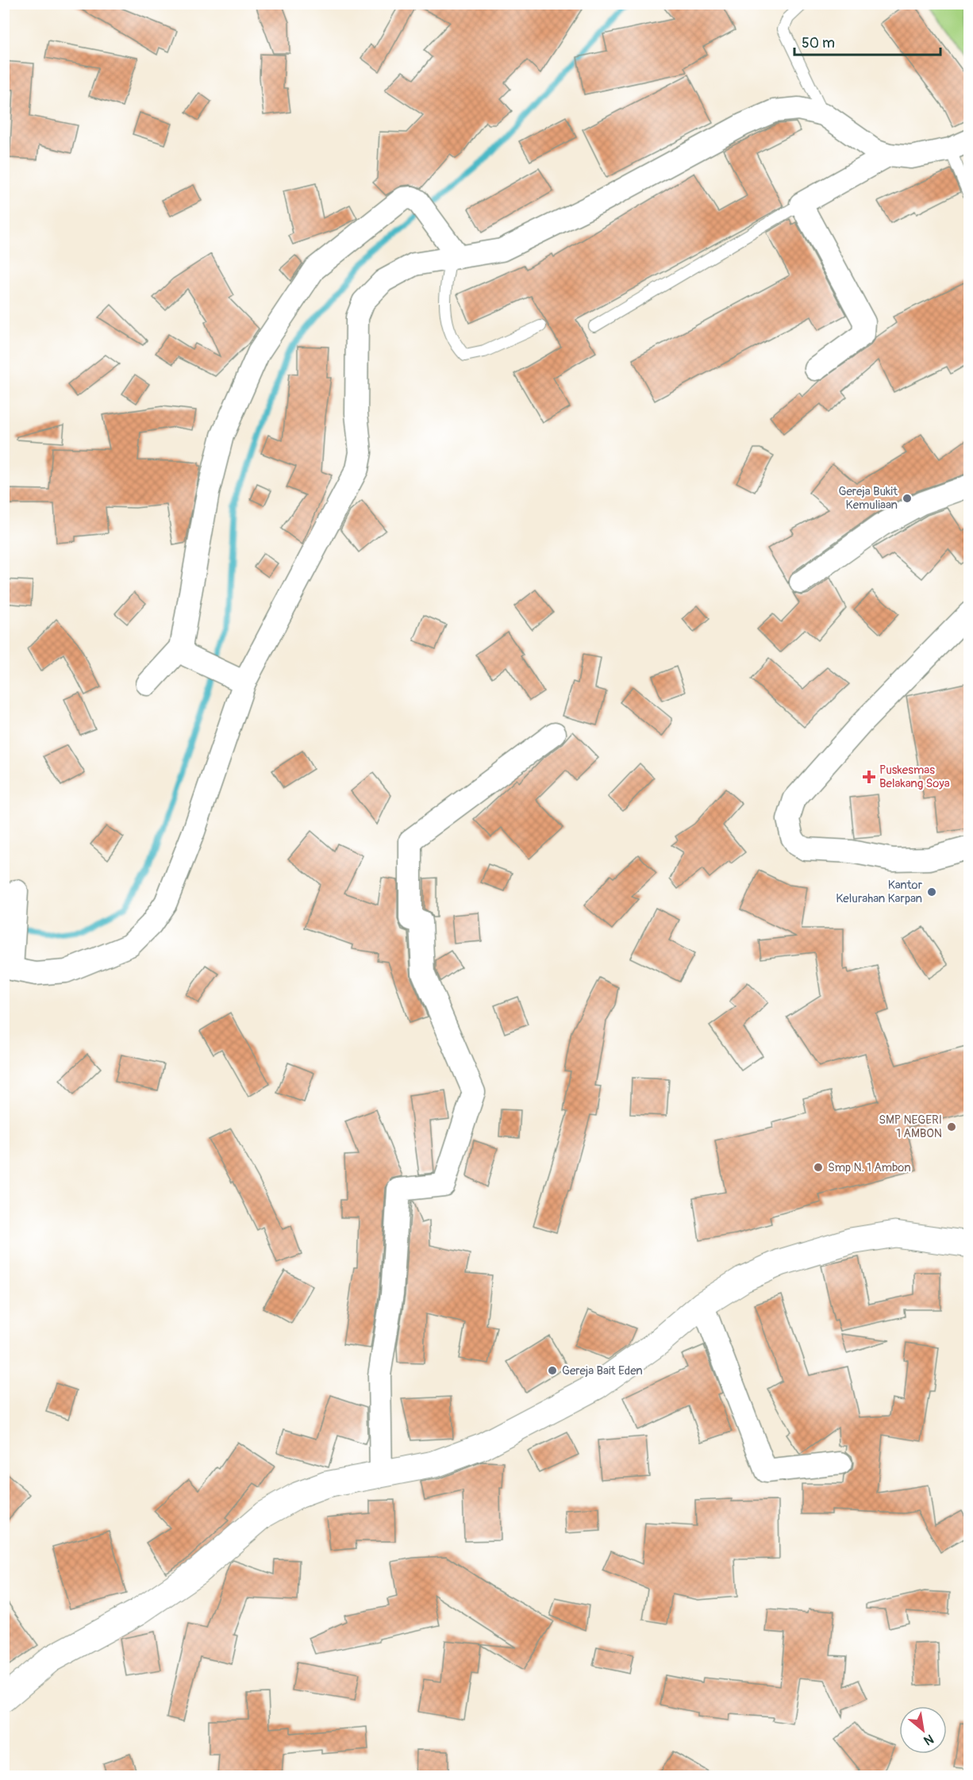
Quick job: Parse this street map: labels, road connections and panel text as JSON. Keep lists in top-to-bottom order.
{
  "places": {
    "other": [
      "Gereja Bukit Kemuliaan",
      "Kantor Kelurahan Karpan",
      "SMP NEGERI 1 AMBON",
      "Smp N. 1 Ambon",
      "Gereja Bait Eden"
    ],
    "health": ["Puskesmas Belakang Soya"]
  },
  "scale_bar": "50 m",
  "north": "bottom right"
}
